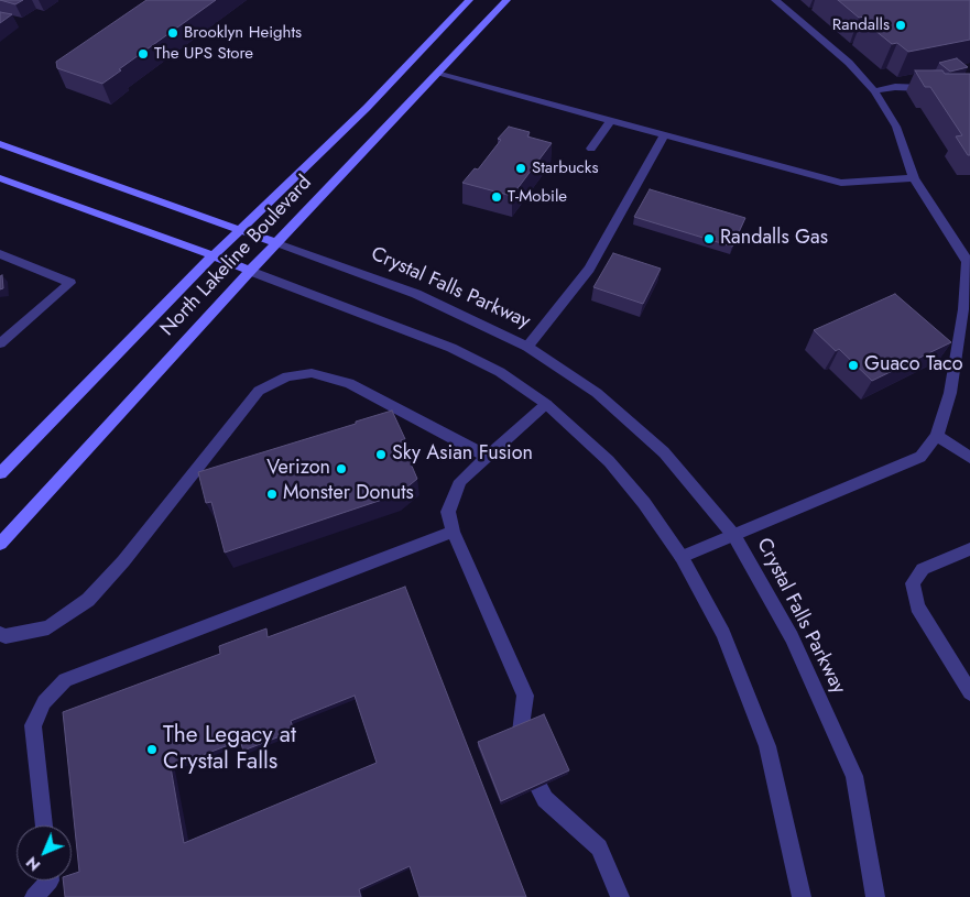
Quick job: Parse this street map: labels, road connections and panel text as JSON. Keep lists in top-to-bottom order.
{
  "streets": {
    "main road": ["North Lakeline Boulevard", "Crystal Falls Parkway"]
  },
  "crossings": [
    ["North Lakeline Boulevard", "Crystal Falls Parkway"]
  ],
  "places": [
    "Randalls",
    "Brooklyn Heights",
    "The UPS Store",
    "Starbucks",
    "T-Mobile",
    "Randalls Gas",
    "Guaco Taco",
    "Sky Asian Fusion",
    "Verizon",
    "Monster Donuts",
    "The Legacy at Crystal Falls"
  ],
  "north": "bottom left"
}
